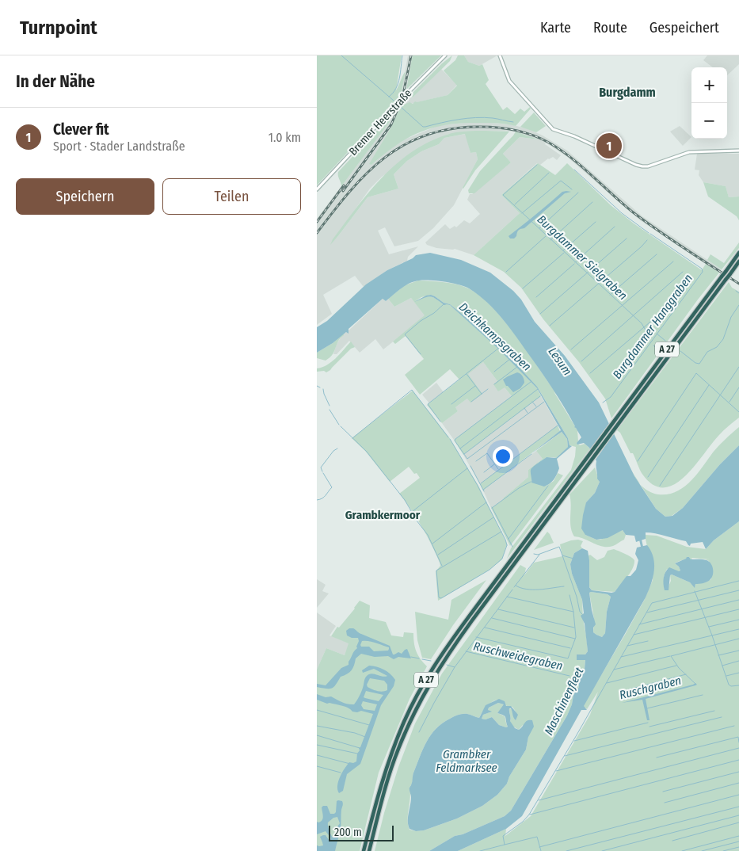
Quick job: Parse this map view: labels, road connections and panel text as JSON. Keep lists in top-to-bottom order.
{
  "streets": {
    "highway": ["A 27"],
    "street": ["Bremer Heerstraße"]
  },
  "districts": ["Burgdamm", "Grambkermoor"],
  "water": [
    "Burgdammer Sielgraben",
    "Burgdammer Hanggraben",
    "Deichkampsgraben",
    "Lesum",
    "Ruschweidegraben",
    "Ruschgraben",
    "Maschinenfleet",
    "Grambker Feldmarksee"
  ],
  "scale_bar": "200 m",
  "page": {
    "header": "Turnpoint",
    "nav": ["Karte", "Route", "Gespeichert"],
    "heading": "In der Nähe",
    "map_buttons": ["+", "−"],
    "list": [
      {
        "mark": "1",
        "name": "Clever fit",
        "note": "Sport · Stader Landstraße",
        "value": "1.0 km"
      }
    ],
    "pins": "1",
    "buttons": ["Speichern", "Teilen"],
    "scale": "200 m"
  }
}
